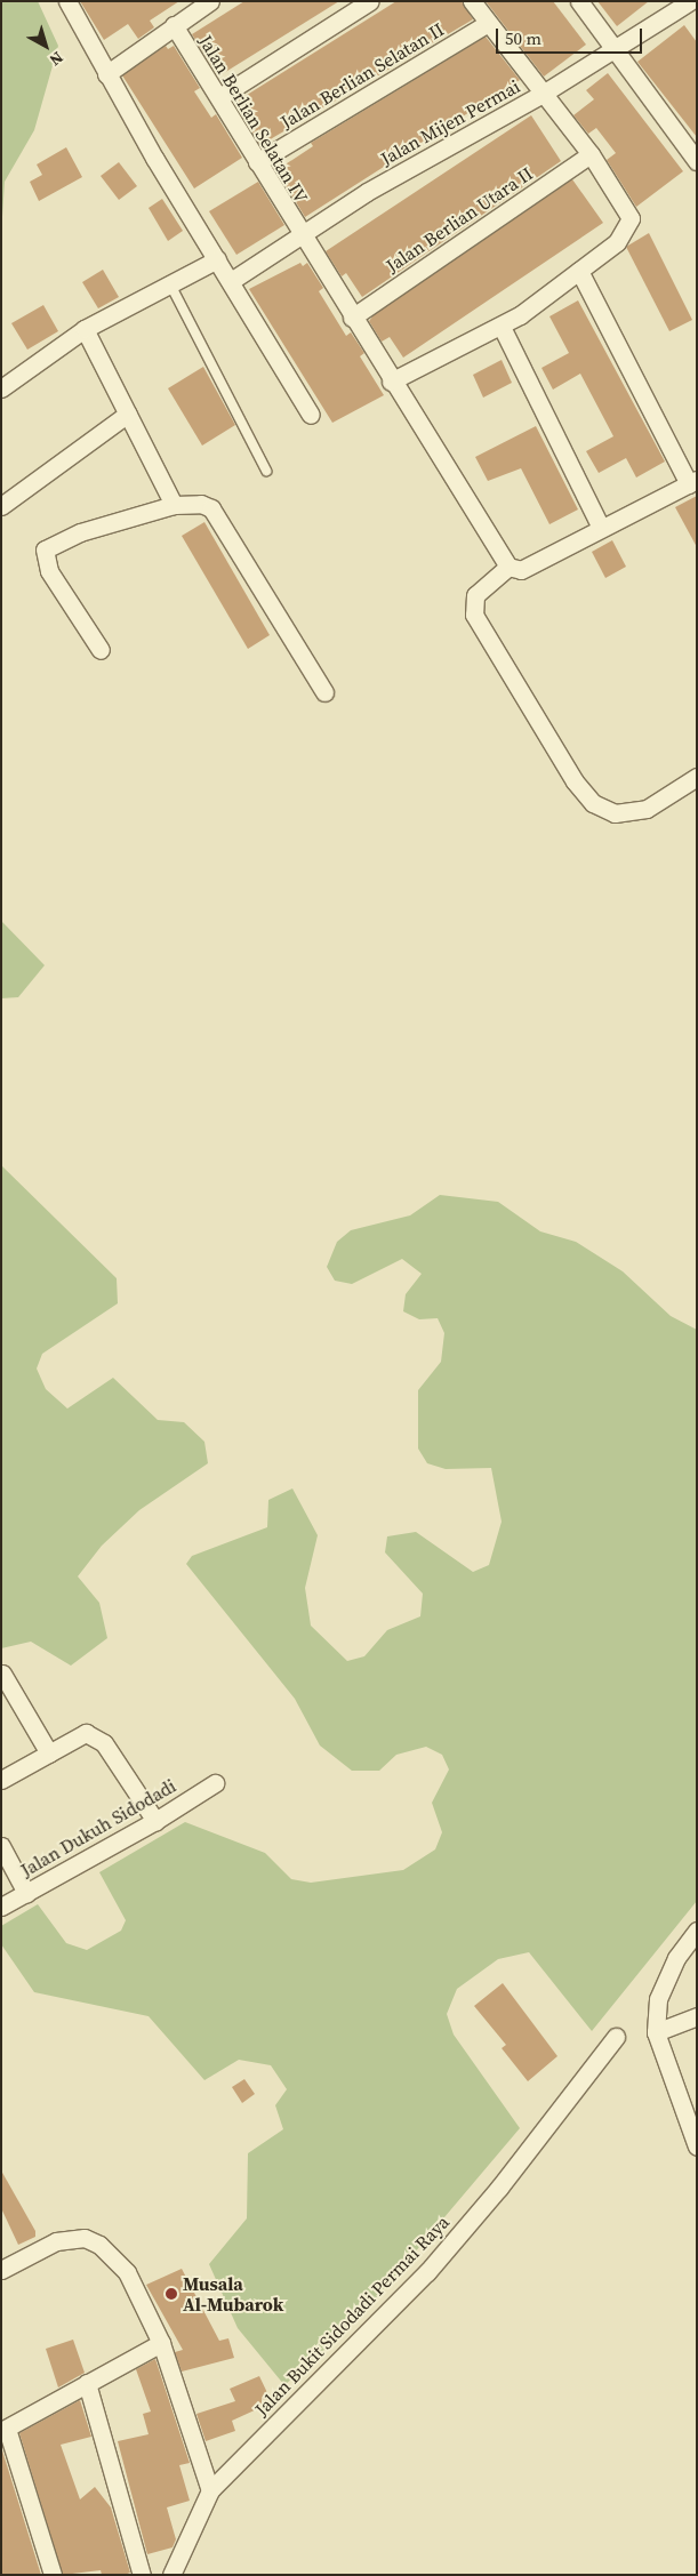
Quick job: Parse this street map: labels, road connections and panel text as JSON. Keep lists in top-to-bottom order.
{
  "streets": {
    "street": [
      "Jalan Berlian Selatan II",
      "Jalan Berlian Selatan IV",
      "Jalan Mijen Permai",
      "Jalan Berlian Utara II",
      "Jalan Dukuh Sidodadi",
      "Jalan Bukit Sidodadi Permai Raya"
    ]
  },
  "crossings": [
    ["Jalan Berlian Selatan II", "Jalan Berlian Selatan IV"],
    ["Jalan Berlian Selatan IV", "Jalan Mijen Permai"],
    ["Jalan Berlian Selatan IV", "Jalan Berlian Utara II"]
  ],
  "places": ["Musala Al-Mubarok"],
  "scale_bar": "50 m",
  "north": "bottom right"
}
